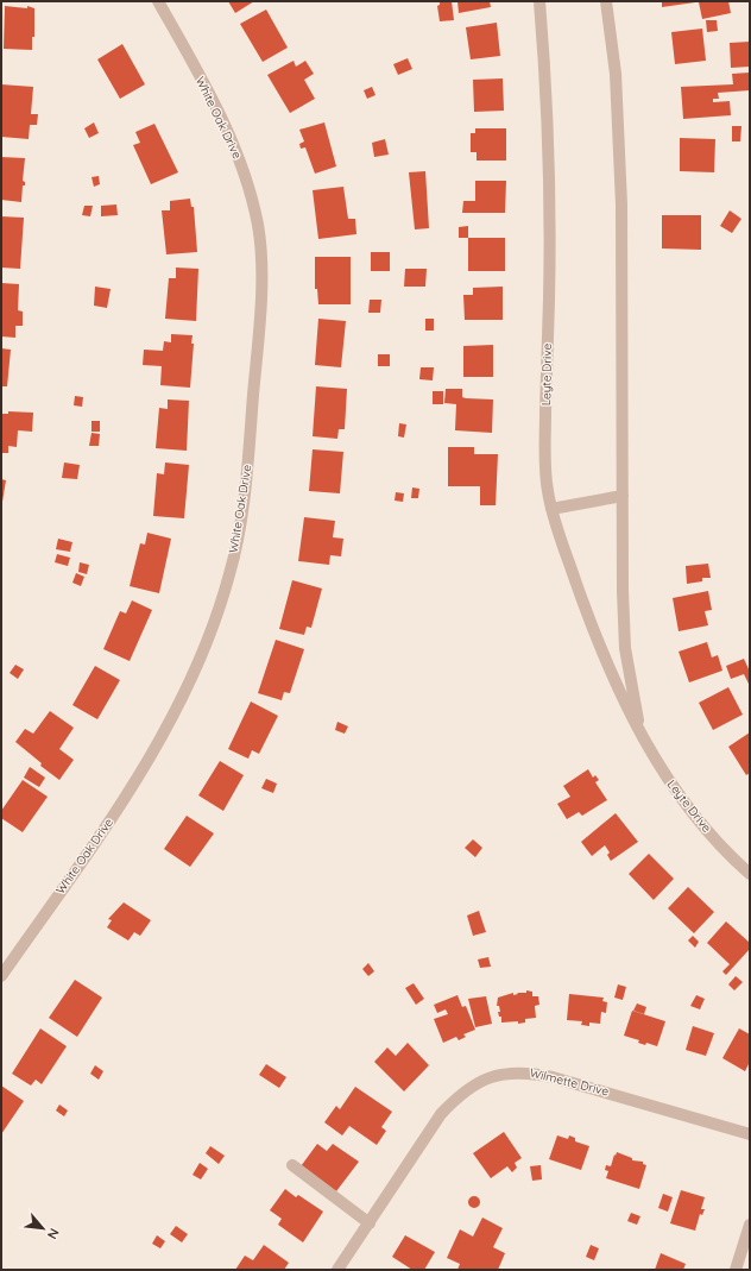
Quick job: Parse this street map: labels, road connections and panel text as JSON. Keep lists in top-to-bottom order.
{
  "streets": {
    "street": ["White Oak Drive", "Leyte Drive", "Wilmette Drive"]
  },
  "north": "bottom right"
}
